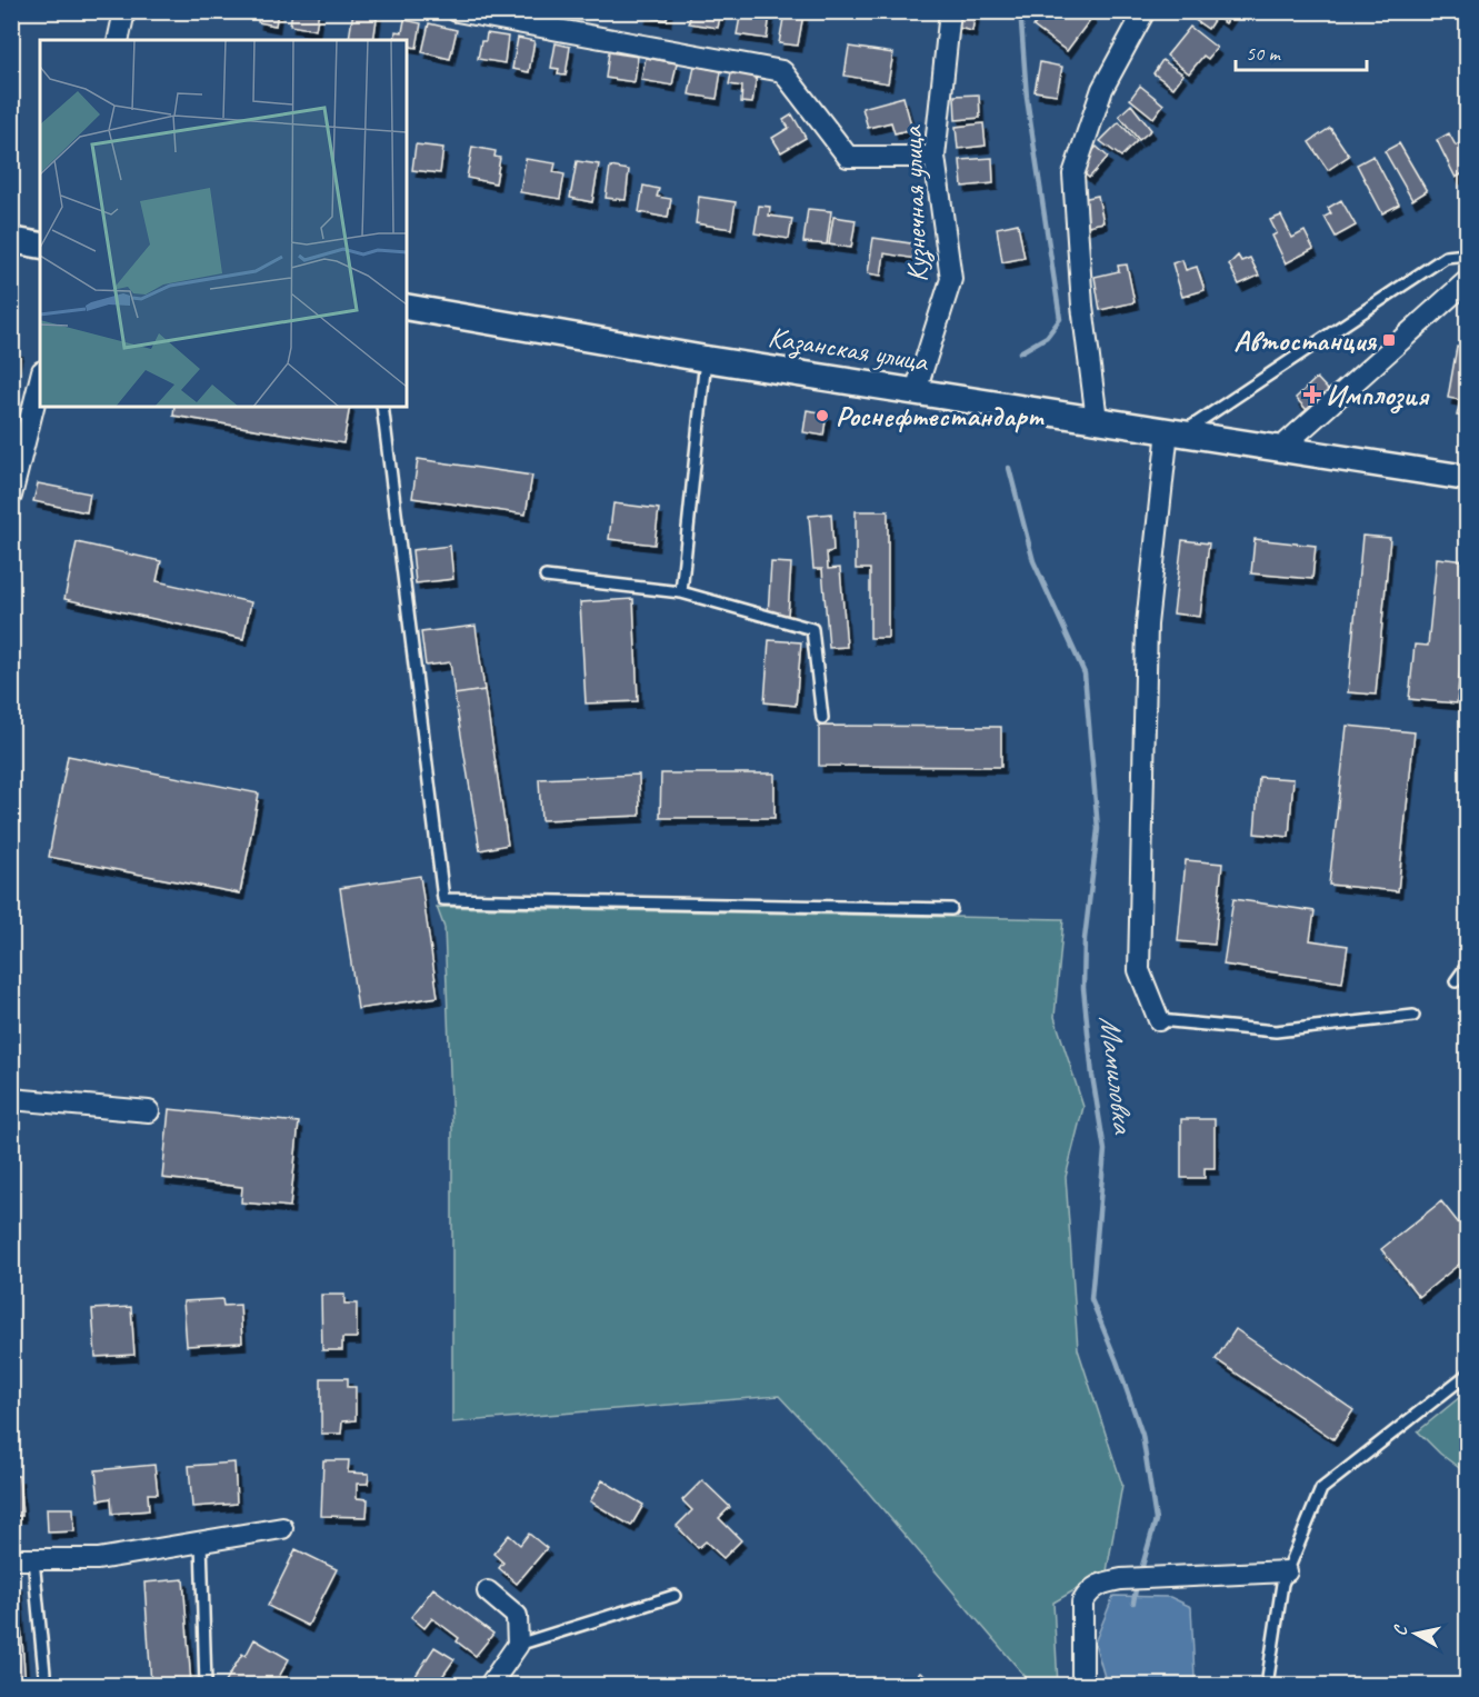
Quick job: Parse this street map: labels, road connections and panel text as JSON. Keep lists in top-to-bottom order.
{
  "streets": {
    "street": ["Кузнечная улица", "Казанская улица"]
  },
  "crossings": [
    ["Кузнечная улица", "Казанская улица"]
  ],
  "water": ["Мамиловка"],
  "places": {
    "transit": ["Автостанция"],
    "health": ["Имплозия"],
    "other": ["Роснефтестандарт"]
  },
  "scale_bar": "50 m",
  "north": "left"
}
